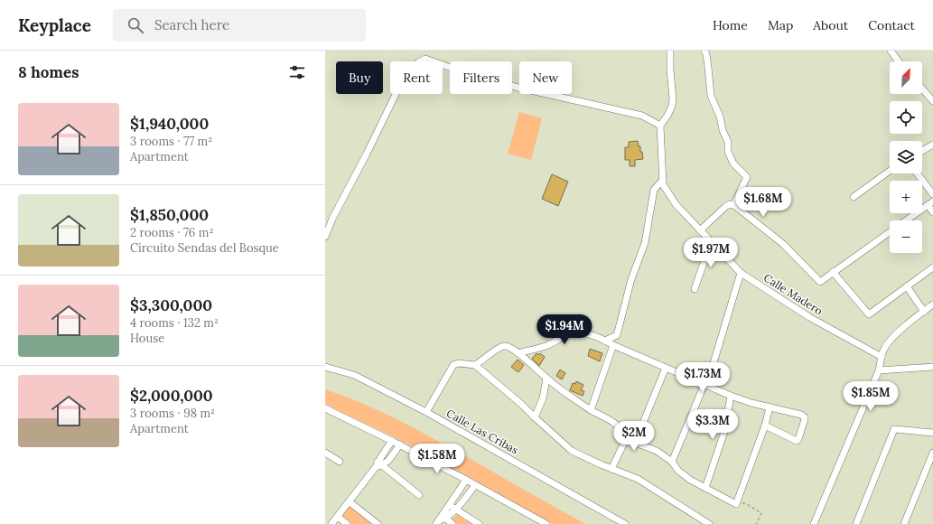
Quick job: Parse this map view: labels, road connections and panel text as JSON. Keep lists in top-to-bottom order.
{
  "streets": {
    "street": ["Calle Madero", "Calle Las Cribas"]
  },
  "north": "top right",
  "page": {
    "header": "Keyplace",
    "search": "Search here",
    "nav": [
      "Home",
      "Map",
      "About",
      "Contact"
    ],
    "heading": "8 homes",
    "map_buttons": ["+", "−"],
    "chip": [
      "Buy",
      "Rent",
      "Filters",
      "New"
    ],
    "list": [
      {
        "name": "$1,940,000",
        "note": "3 rooms · 77 m² · Apartment"
      },
      {
        "name": "$1,850,000",
        "note": "2 rooms · 76 m² · Circuito Sendas del Bosque"
      },
      {
        "name": "$3,300,000",
        "note": "4 rooms · 132 m² · House"
      },
      {
        "name": "$2,000,000",
        "note": "3 rooms · 98 m² · Apartment"
      }
    ],
    "price": [
      "$1.68M",
      "$1.97M",
      "$1.94M",
      "$1.73M",
      "$1.85M",
      "$3.3M",
      "$2M",
      "$1.58M"
    ]
  }
}
